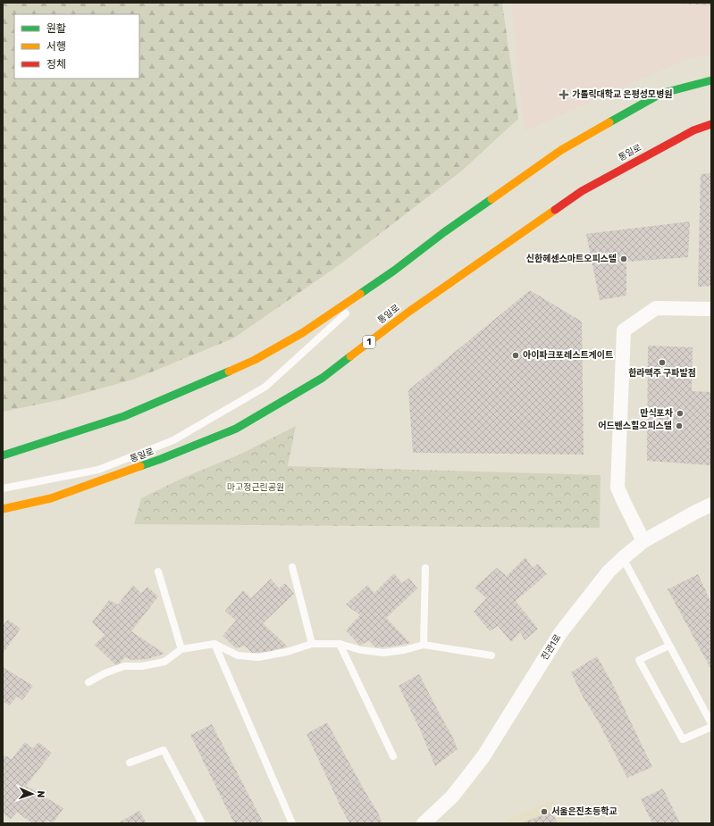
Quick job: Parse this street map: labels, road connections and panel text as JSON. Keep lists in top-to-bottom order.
{
  "streets": {
    "main road": ["통일로", "1"],
    "street": ["진관1로"]
  },
  "parks": ["마고정근린공원"],
  "places": {
    "health": ["가톨릭대학교 은평성모병원"],
    "other": [
      "신한헤센스마트오피스텔",
      "아이파크포레스트게이트",
      "한라맥주 구파발점",
      "만식포차",
      "어드밴스힐오피스텔",
      "서울은진초등학교"
    ]
  },
  "legend": ["원활", "서행", "정체"],
  "north": "right"
}
